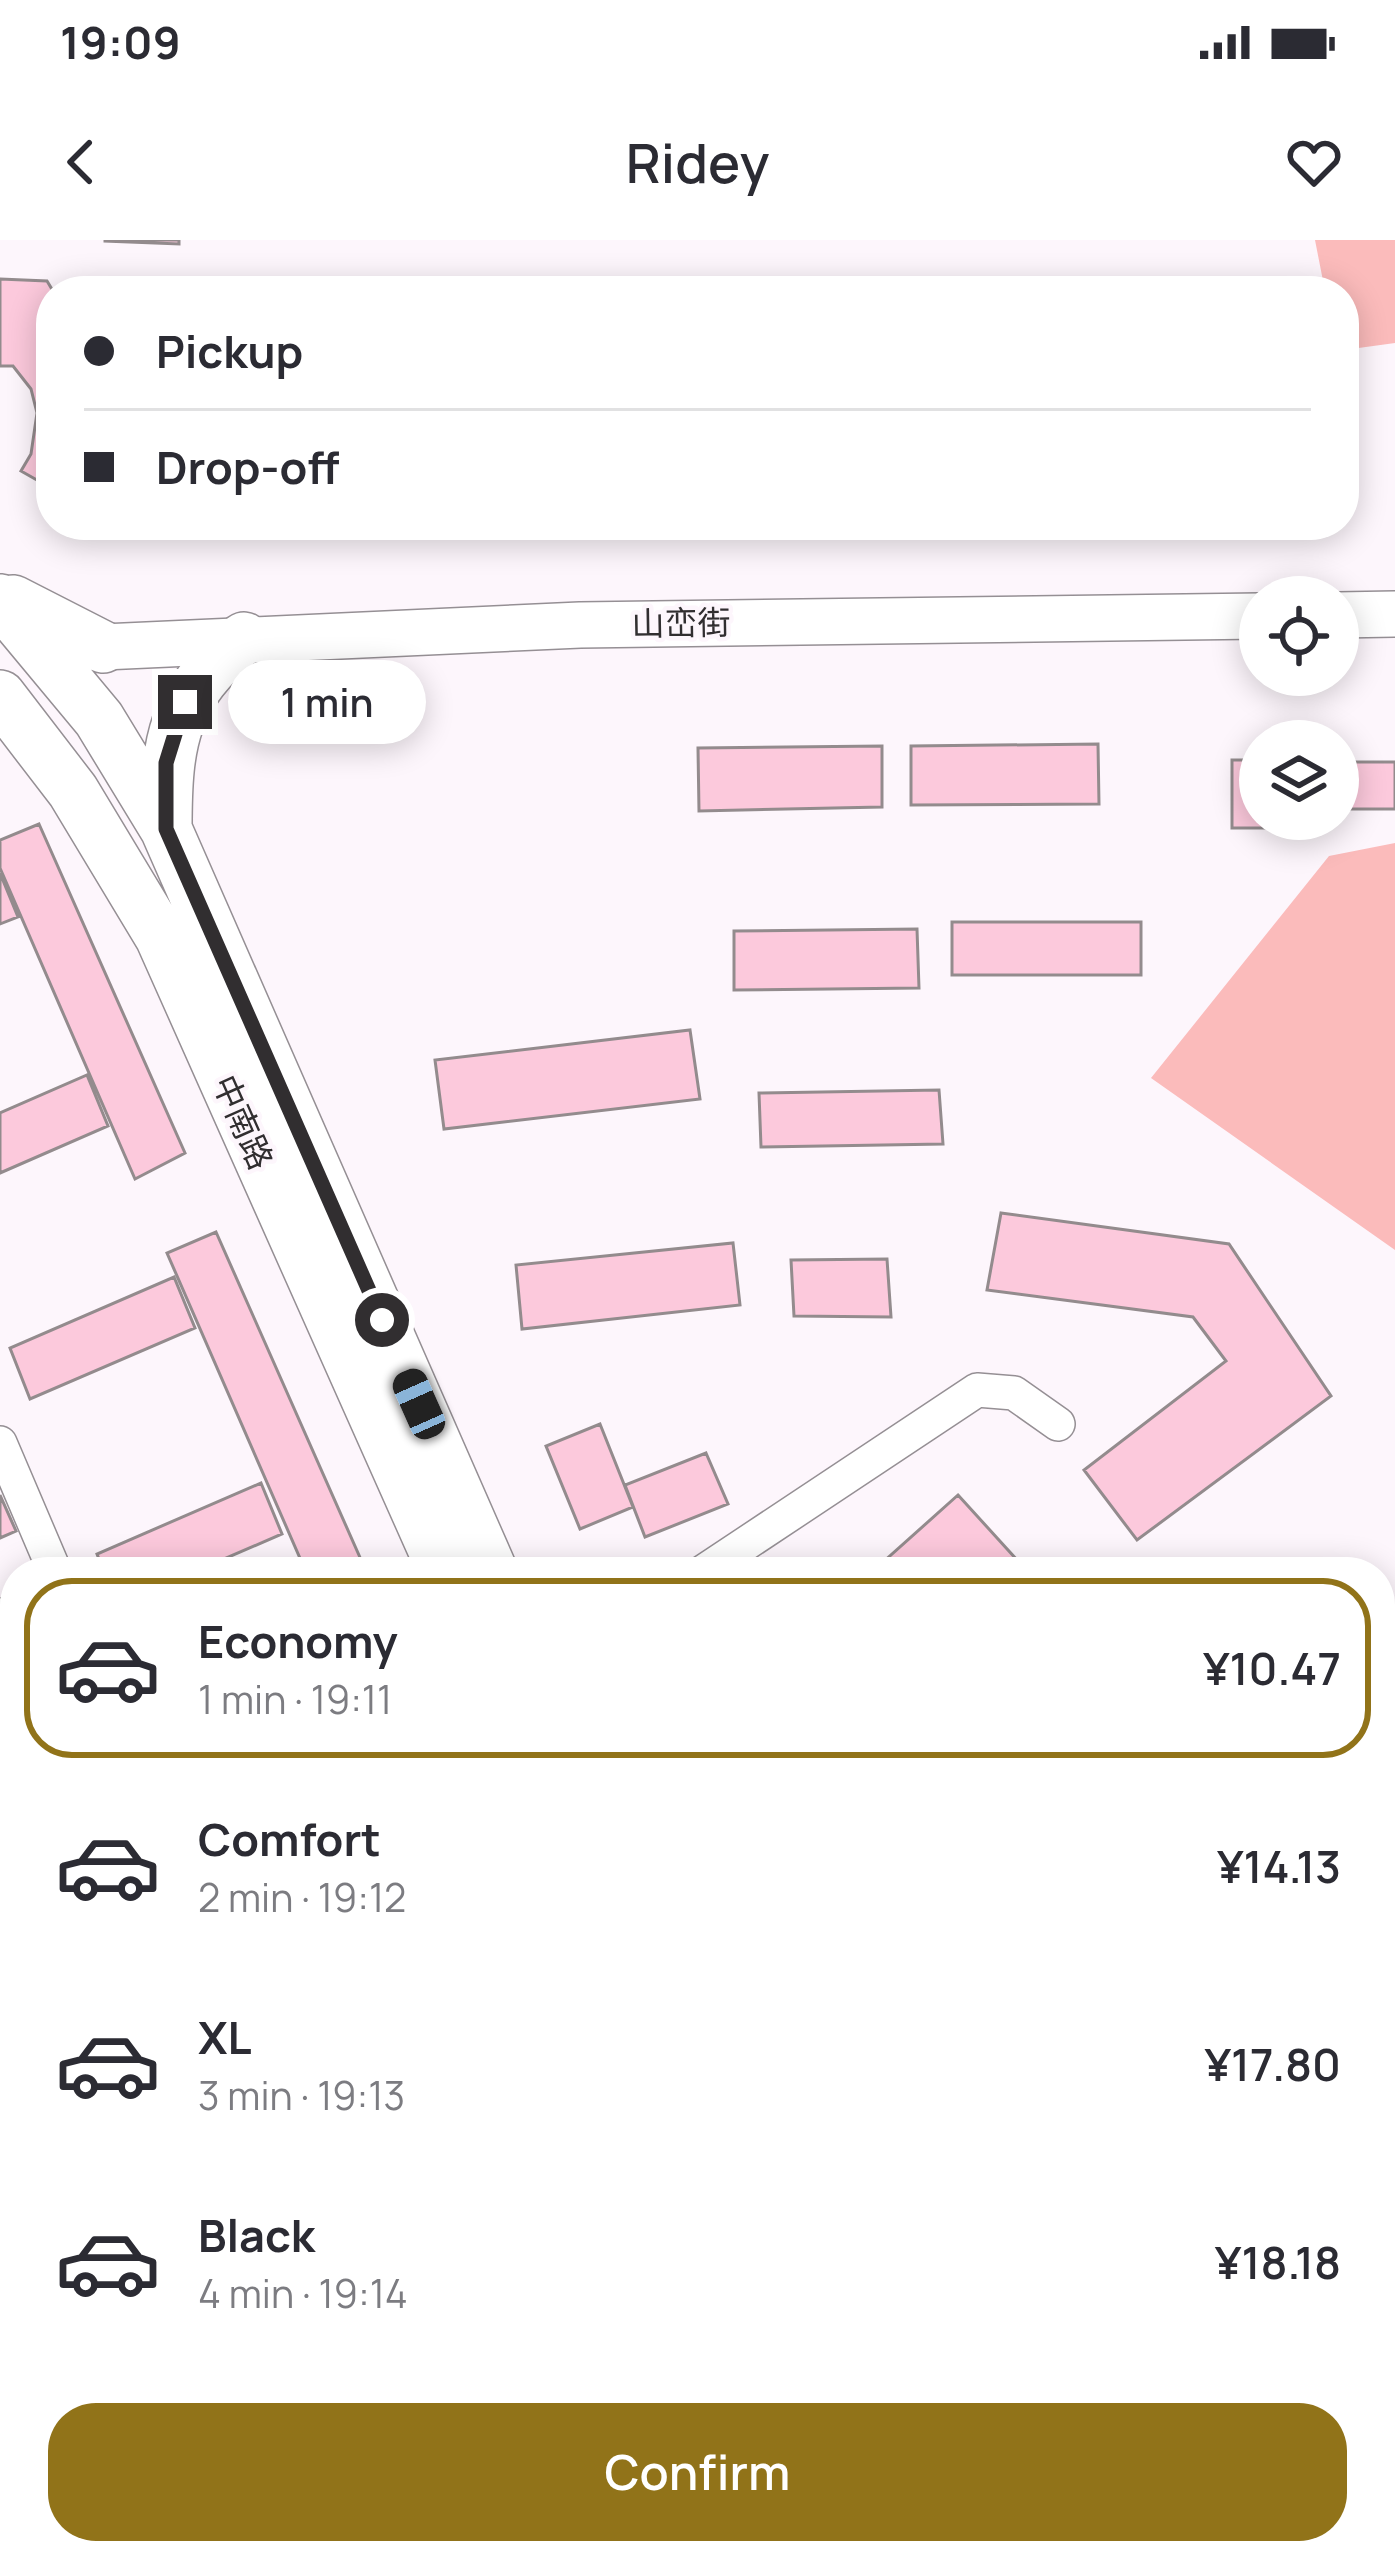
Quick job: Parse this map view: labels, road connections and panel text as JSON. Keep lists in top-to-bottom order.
{
  "streets": {
    "main road": ["山峦街", "中南路"]
  },
  "page": {
    "status": "19:09",
    "header": "Ridey",
    "banner": ["Pickup", "Drop-off"],
    "bubble": "1 min",
    "list": [
      {
        "name": "Economy",
        "note": "1 min · 19:11",
        "value": "¥10.47"
      },
      {
        "name": "Comfort",
        "note": "2 min · 19:12",
        "value": "¥14.13"
      },
      {
        "name": "XL",
        "note": "3 min · 19:13",
        "value": "¥17.80"
      },
      {
        "name": "Black",
        "note": "4 min · 19:14",
        "value": "¥18.18"
      }
    ],
    "buttons": "Confirm"
  }
}
